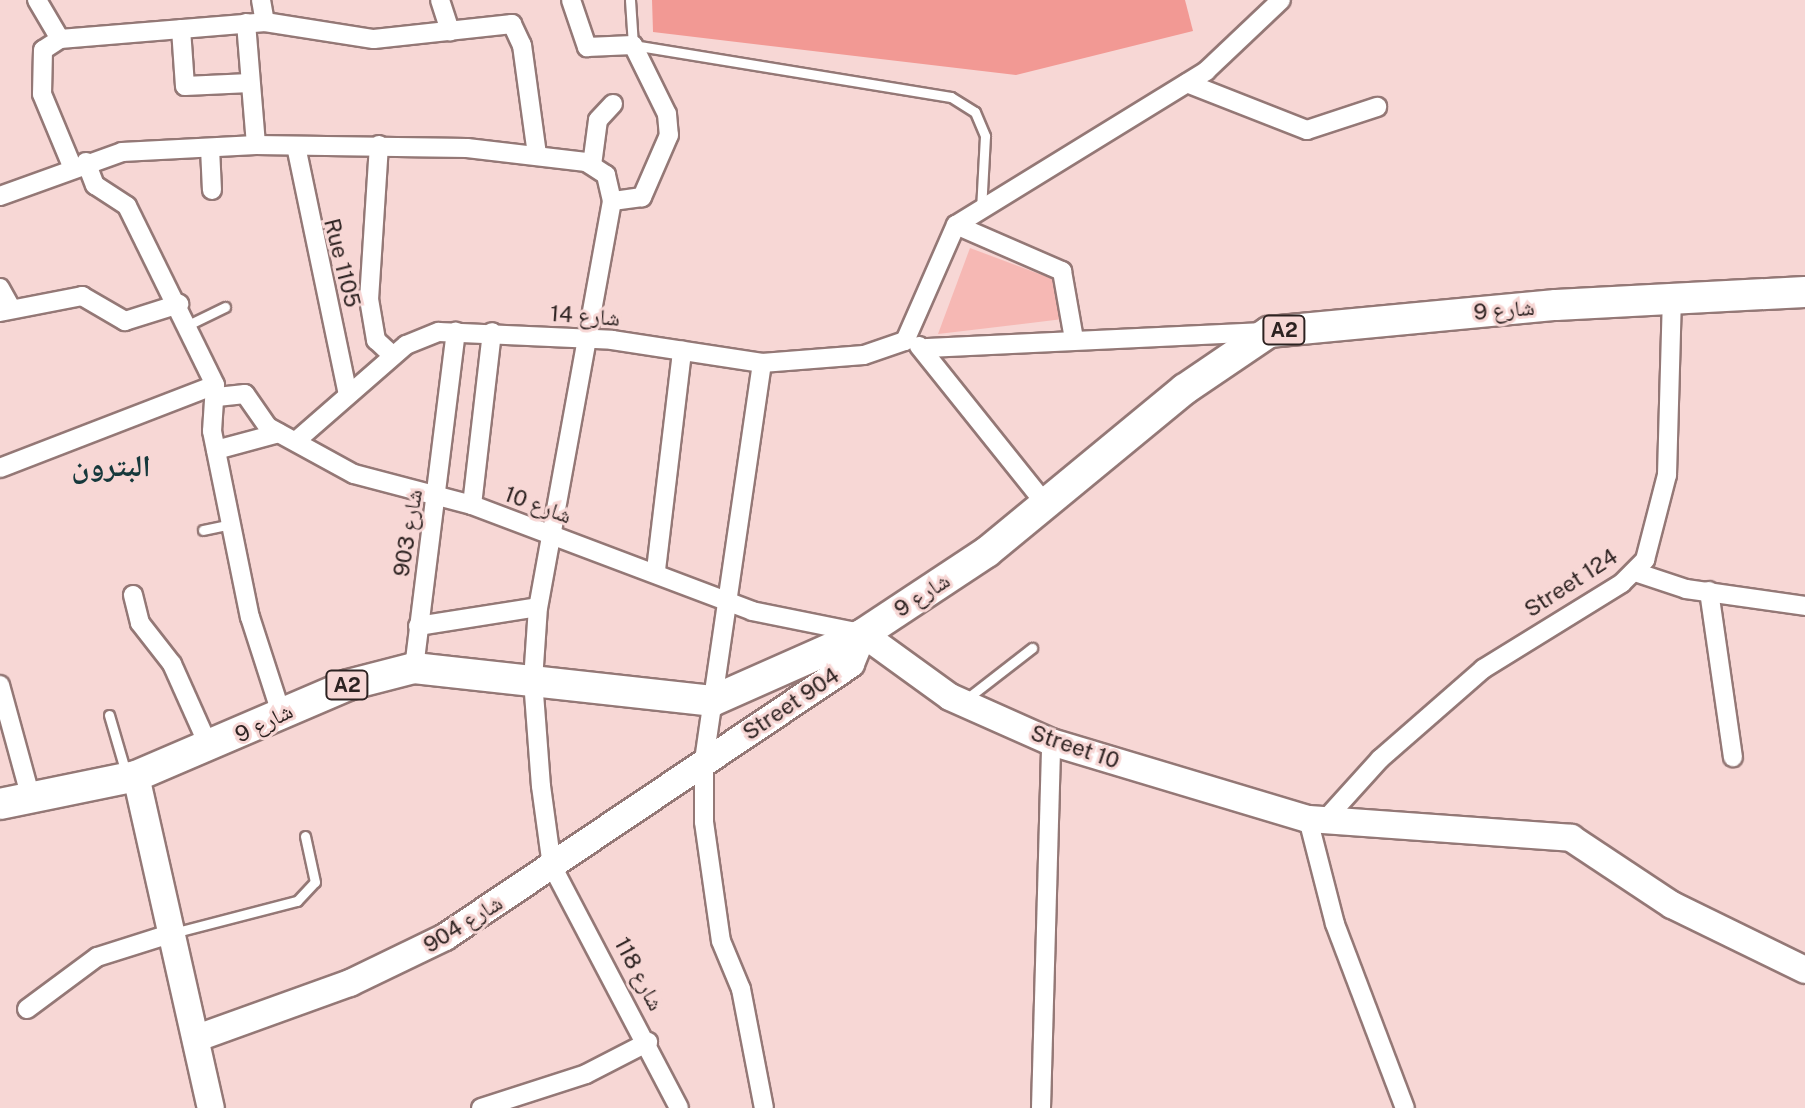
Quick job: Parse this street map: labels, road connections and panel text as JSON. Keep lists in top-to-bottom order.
{
  "streets": {
    "main road": [
      "شارع 9",
      "A2",
      "Street 904",
      "Street 10",
      "شارع 904"
    ],
    "street": [
      "Rue 1105",
      "شارع 14",
      "شارع 10",
      "شارع 903",
      "Street 124",
      "شارع 118"
    ]
  },
  "crossings": [
    ["Rue 1105", "شارع 14"],
    ["شارع 9", "شارع 10"],
    ["شارع 9", "شارع 903"],
    ["شارع 9", "Street 124"],
    ["شارع 9", "Street 904"],
    ["شارع 9", "Street 10"],
    ["شارع 14", "شارع 10"],
    ["شارع 14", "شارع 903"],
    ["شارع 10", "شارع 903"],
    ["شارع 10", "Street 904"],
    ["شارع 10", "Street 10"],
    ["Street 124", "Street 10"],
    ["Street 904", "Street 10"],
    ["Street 904", "شارع 904"],
    ["شارع 904", "شارع 118"]
  ],
  "districts": ["البترون"]
}
